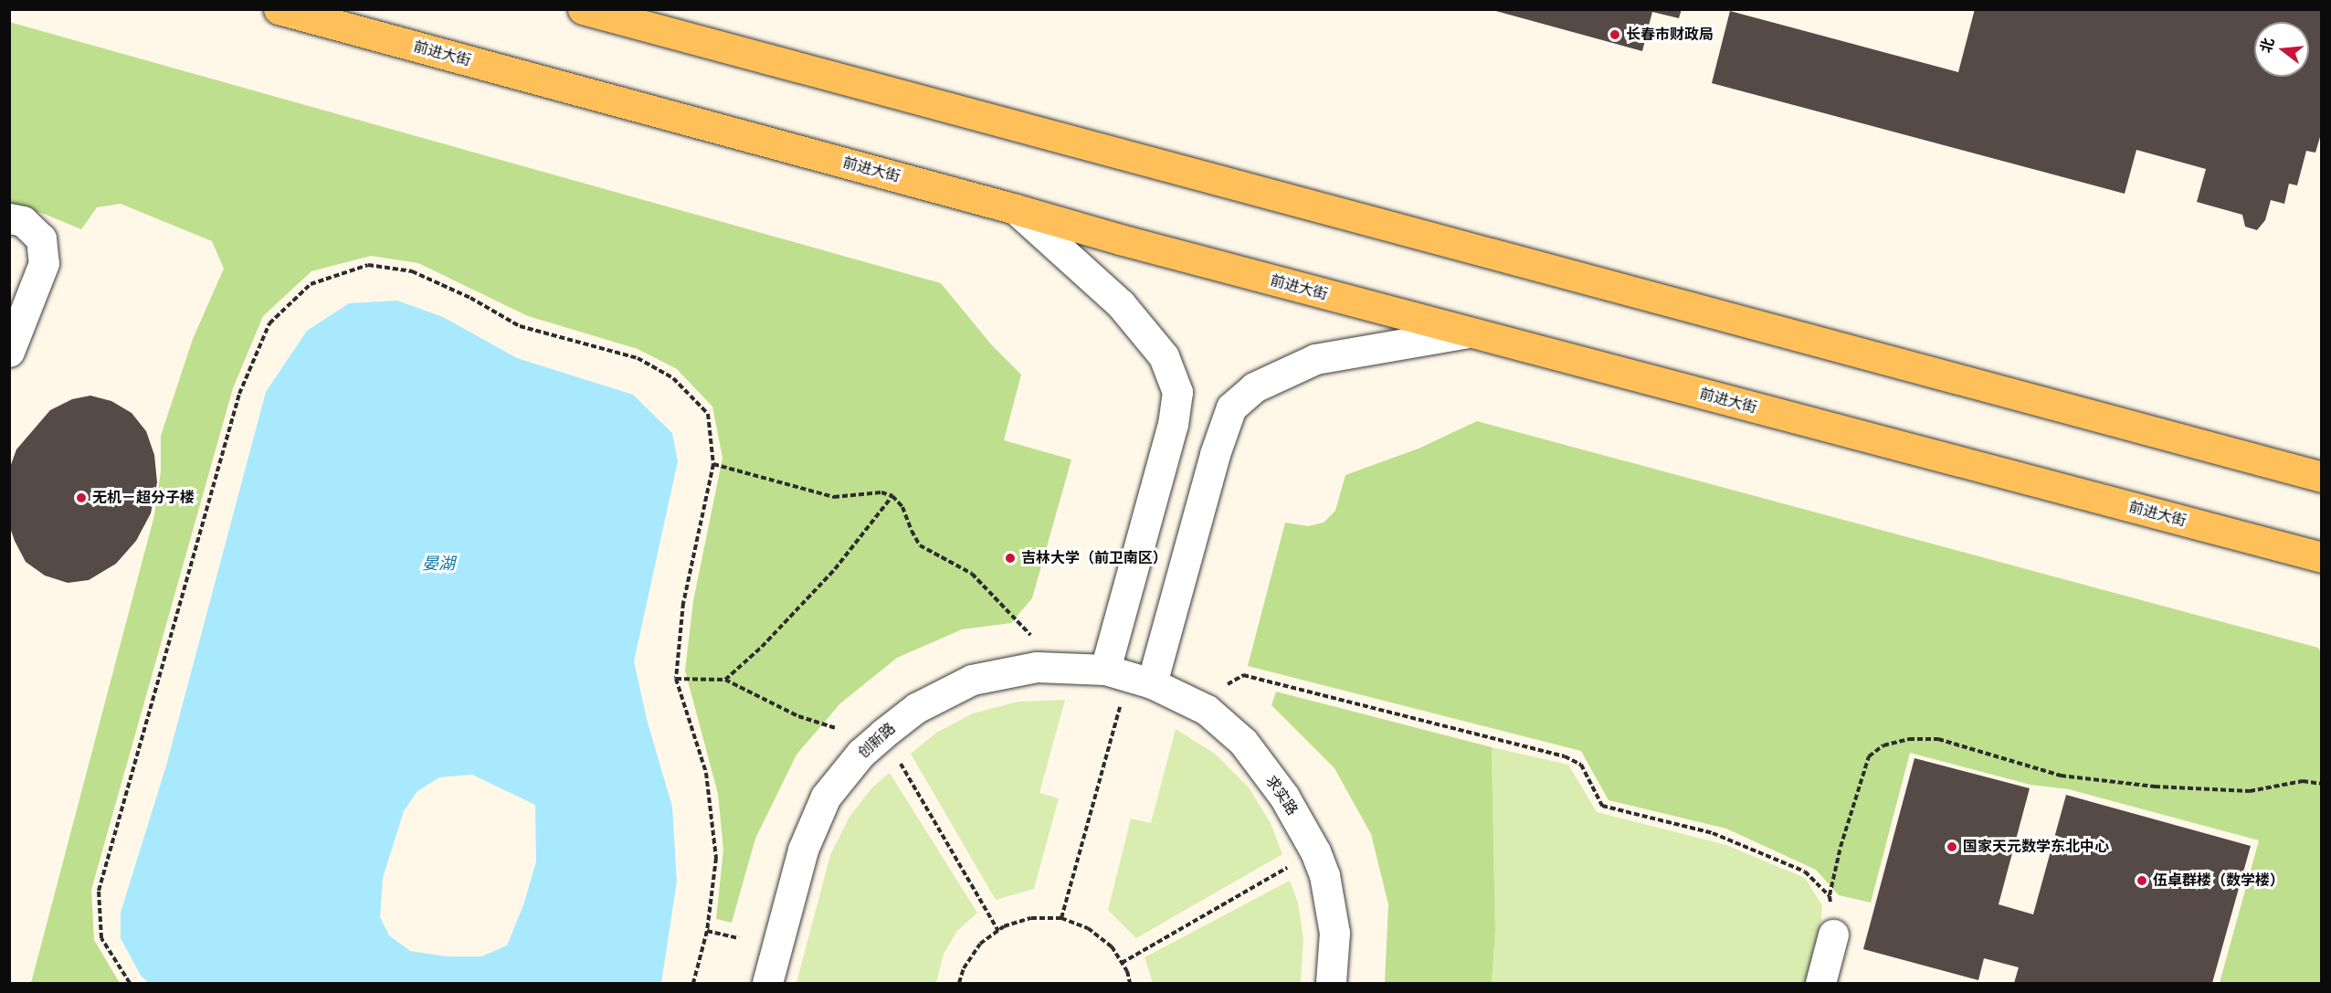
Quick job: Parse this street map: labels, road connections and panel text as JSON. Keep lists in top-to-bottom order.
{
  "streets": {
    "main road": ["前进大街"],
    "lane": ["创新路", "求实路"]
  },
  "crossings": [
    ["创新路", "求实路"]
  ],
  "water": ["晏湖"],
  "places": [
    "长春市财政局",
    "无机－超分子楼",
    "吉林大学（前卫南区）",
    "国家天元数学东北中心",
    "伍卓群楼（数学楼）"
  ],
  "north": "left"
}
